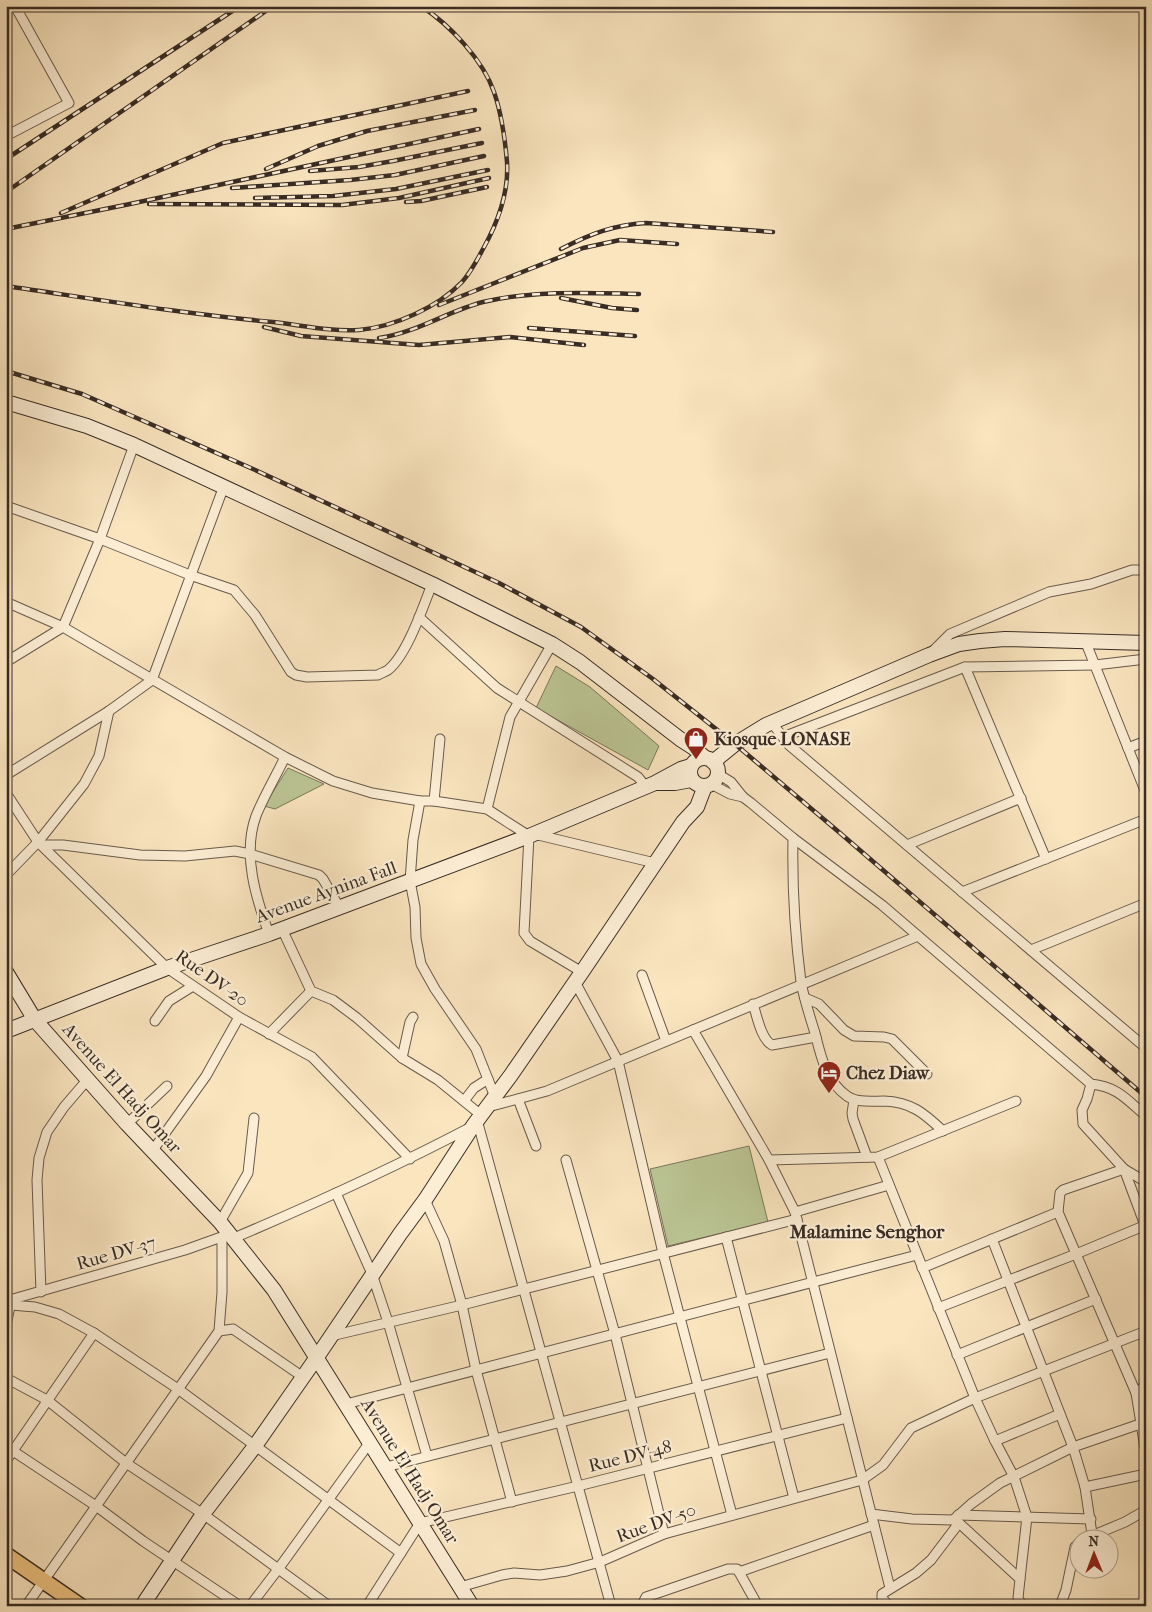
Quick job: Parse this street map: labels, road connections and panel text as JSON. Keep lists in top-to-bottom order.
{
  "streets": {
    "street": [
      "Avenue Aynina Fall",
      "Rue DV-20",
      "Avenue El Hadj Omar",
      "Rue DV-37",
      "Rue DV-48",
      "Rue DV-50"
    ]
  },
  "crossings": [
    ["Avenue Aynina Fall", "Rue DV-20"],
    ["Avenue Aynina Fall", "Avenue El Hadj Omar"],
    ["Rue DV-20", "Rue DV-37"],
    ["Avenue El Hadj Omar", "Rue DV-37"],
    ["Avenue El Hadj Omar", "Rue DV-48"],
    ["Avenue El Hadj Omar", "Rue DV-50"]
  ],
  "districts": ["Malamine Senghor"],
  "places": {
    "shop": ["Kiosque LONASE"],
    "hotel": ["Chez Diaw"]
  },
  "north": "top"
}
